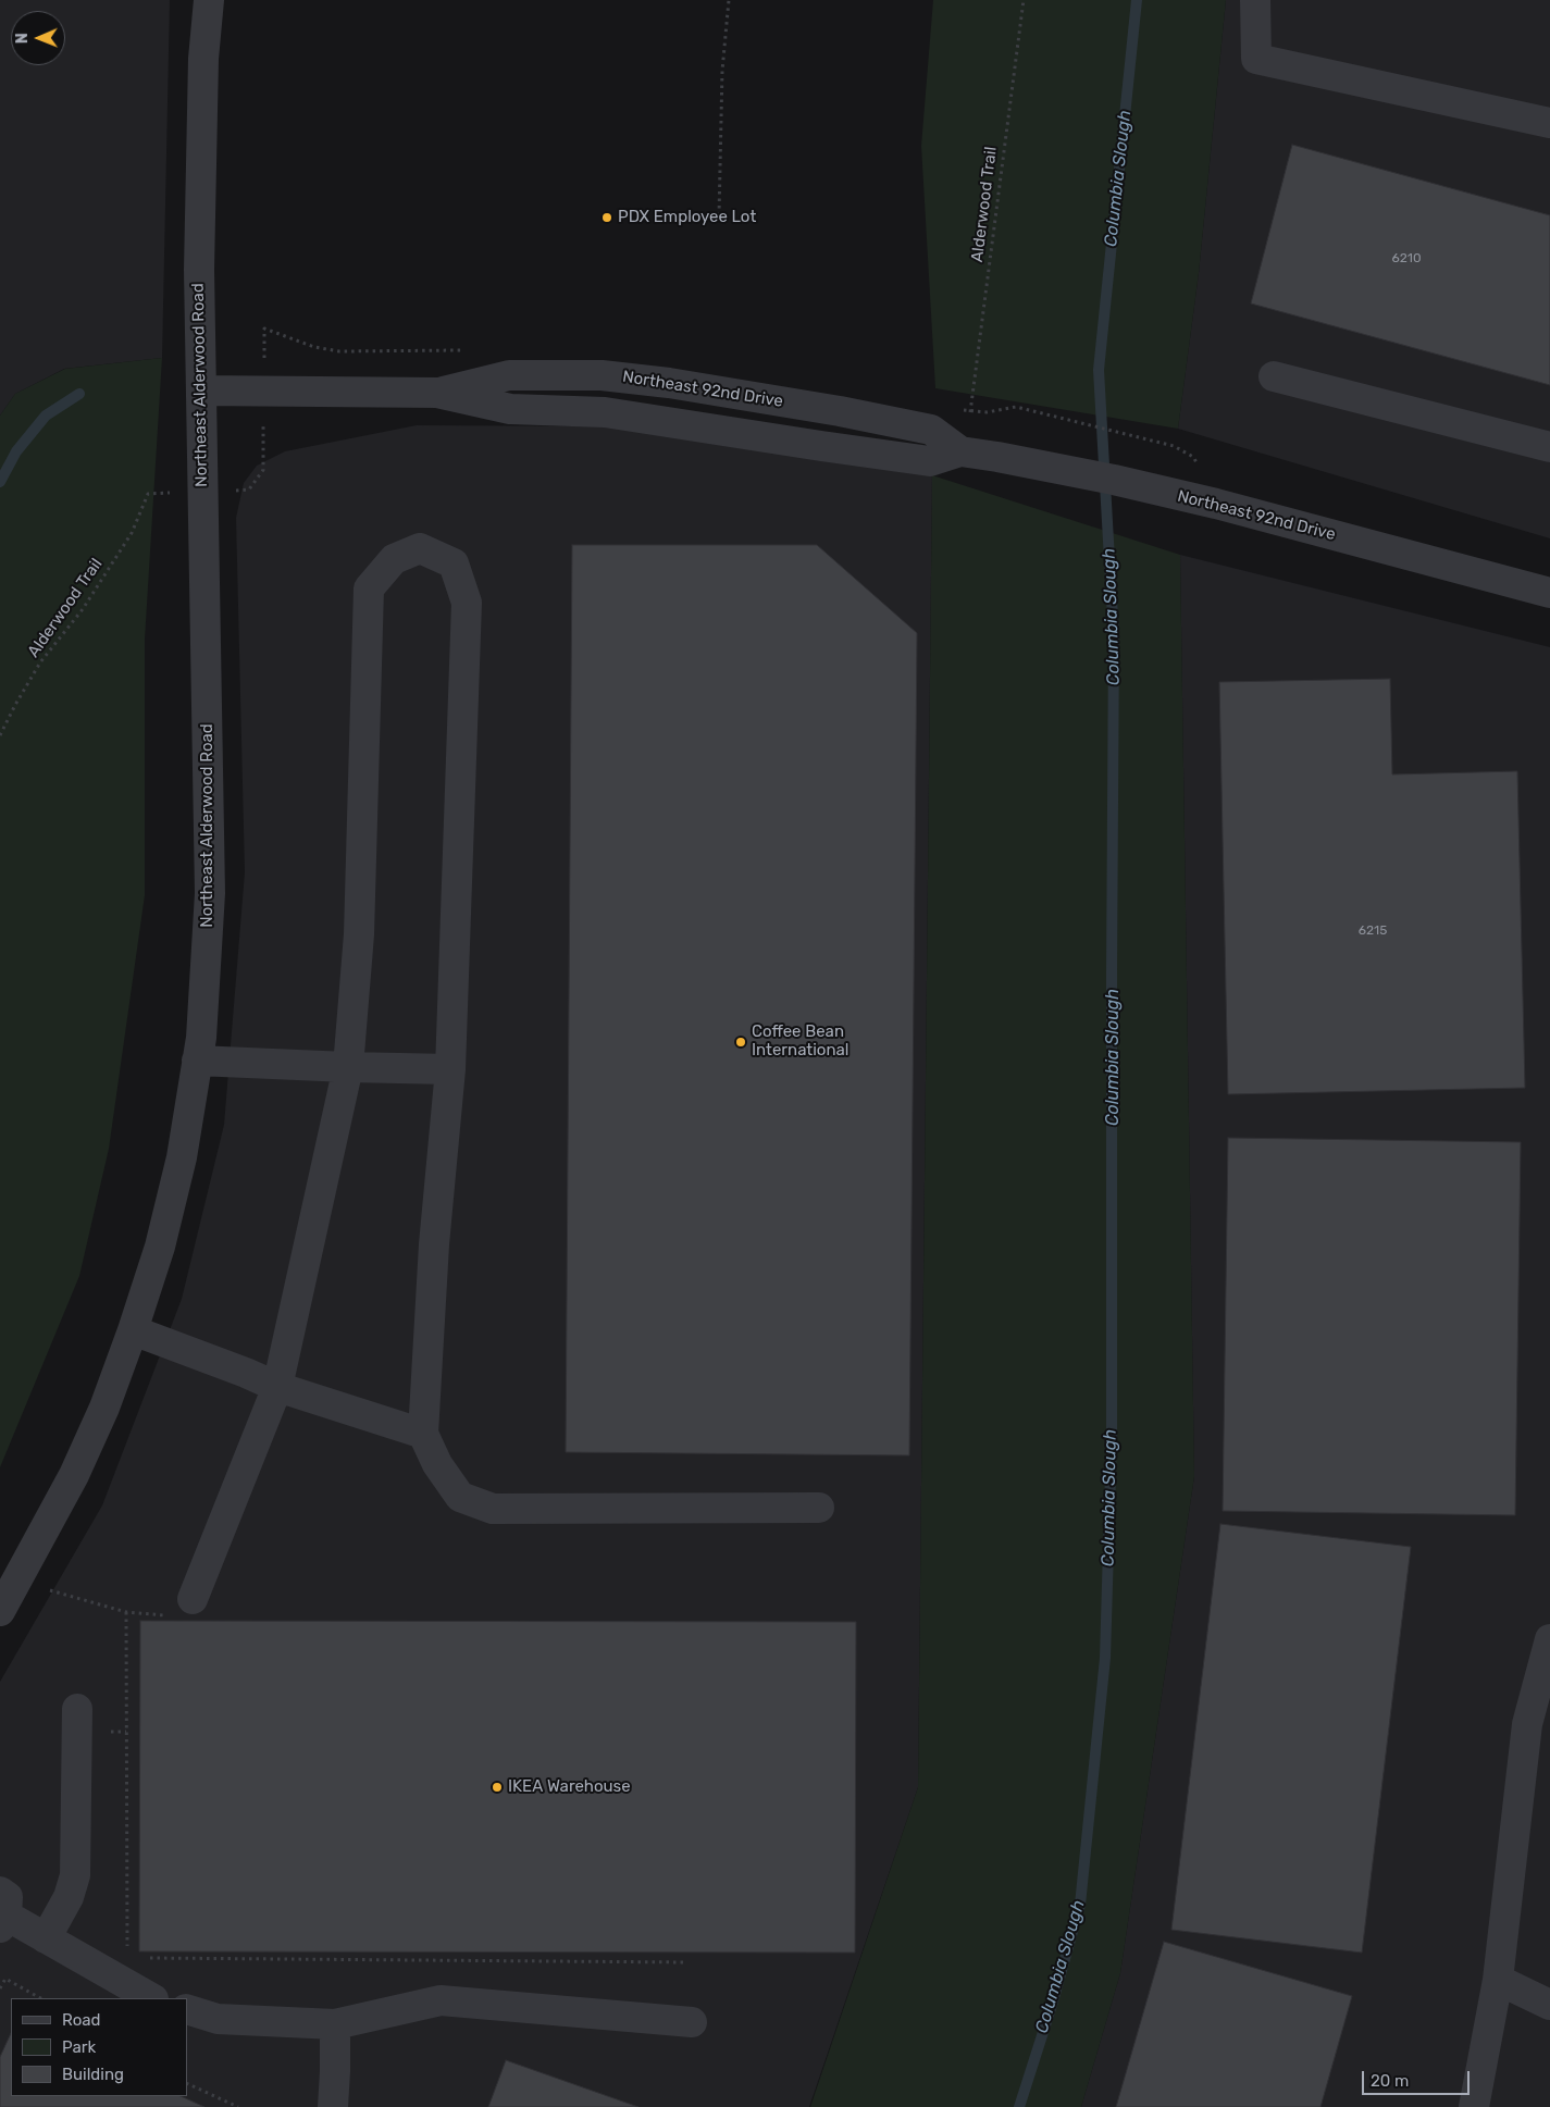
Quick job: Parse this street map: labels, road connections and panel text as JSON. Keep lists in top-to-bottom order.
{
  "streets": {
    "street": ["Northeast Alderwood Road", "Northeast 92nd Drive"],
    "path": ["Alderwood Trail"]
  },
  "crossings": [
    ["Alderwood Trail", "Northeast 92nd Drive"],
    ["Northeast Alderwood Road", "Northeast 92nd Drive"]
  ],
  "water": ["Columbia Slough"],
  "places": ["PDX Employee Lot", "Coffee Bean International", "IKEA Warehouse"],
  "house_numbers": ["6210", "6215"],
  "legend": ["Road", "Park", "Building"],
  "scale_bar": "20 m",
  "north": "left"
}
